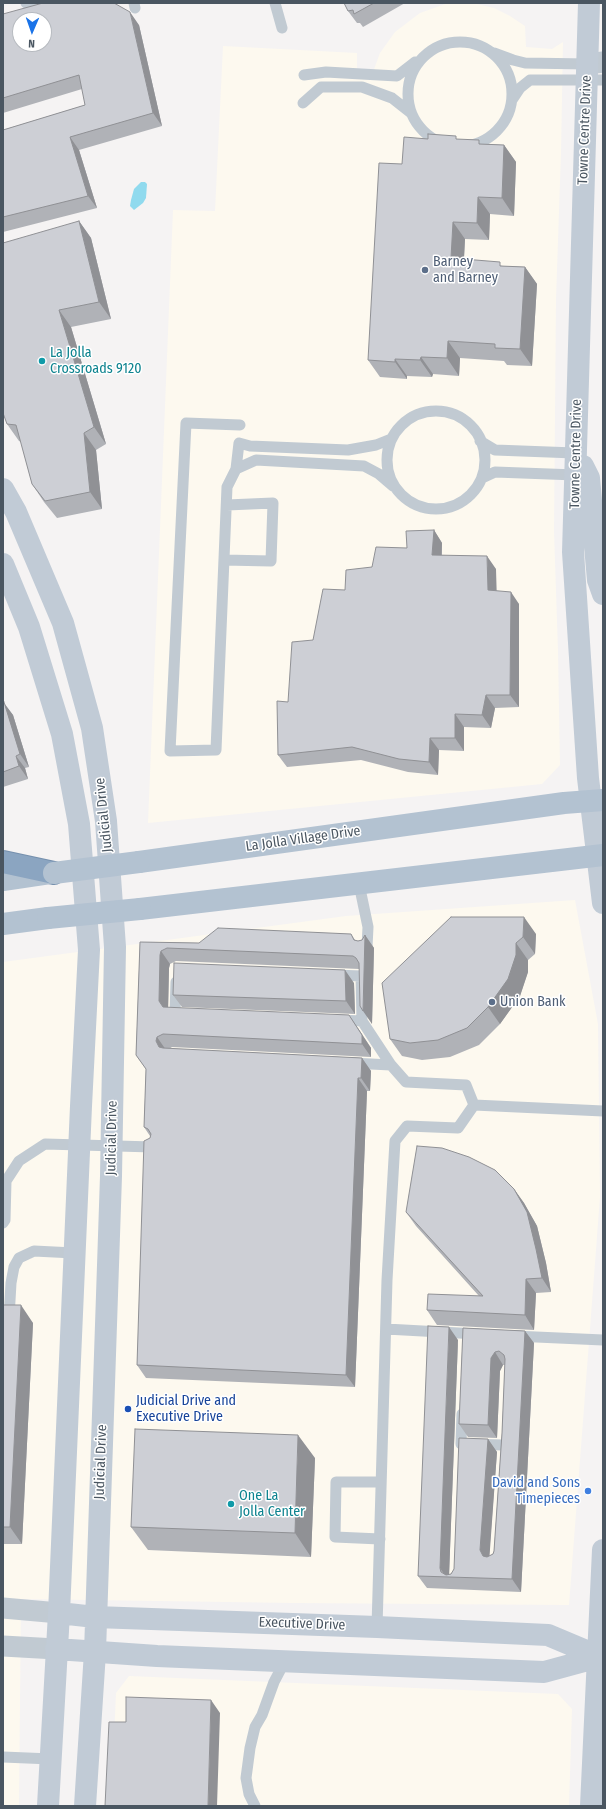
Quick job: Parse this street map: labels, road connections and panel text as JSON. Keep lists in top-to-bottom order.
{
  "streets": {
    "main road": ["La Jolla Village Drive"],
    "street": ["Towne Centre Drive", "Judicial Drive", "Executive Drive"]
  },
  "crossings": [
    ["Towne Centre Drive", "La Jolla Village Drive"],
    ["Judicial Drive", "Executive Drive"]
  ],
  "places": [
    "Barney and Barney",
    "La Jolla Crossroads 9120",
    "Union Bank",
    "Judicial Drive and Executive Drive",
    "David and Sons Timepieces",
    "One La Jolla Center"
  ],
  "north": "bottom"
}
